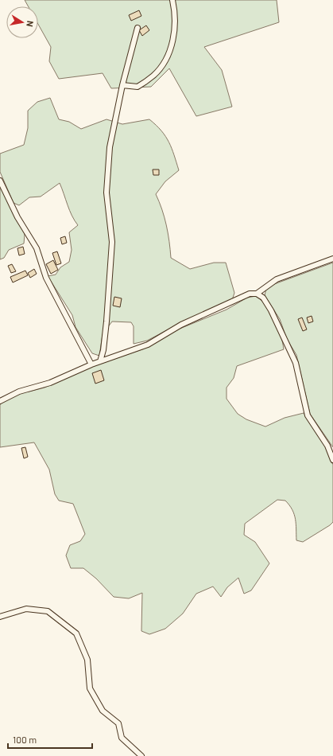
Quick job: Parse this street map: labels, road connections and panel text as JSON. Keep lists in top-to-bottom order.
{
  "scale_bar": "100 m",
  "north": "right"
}
